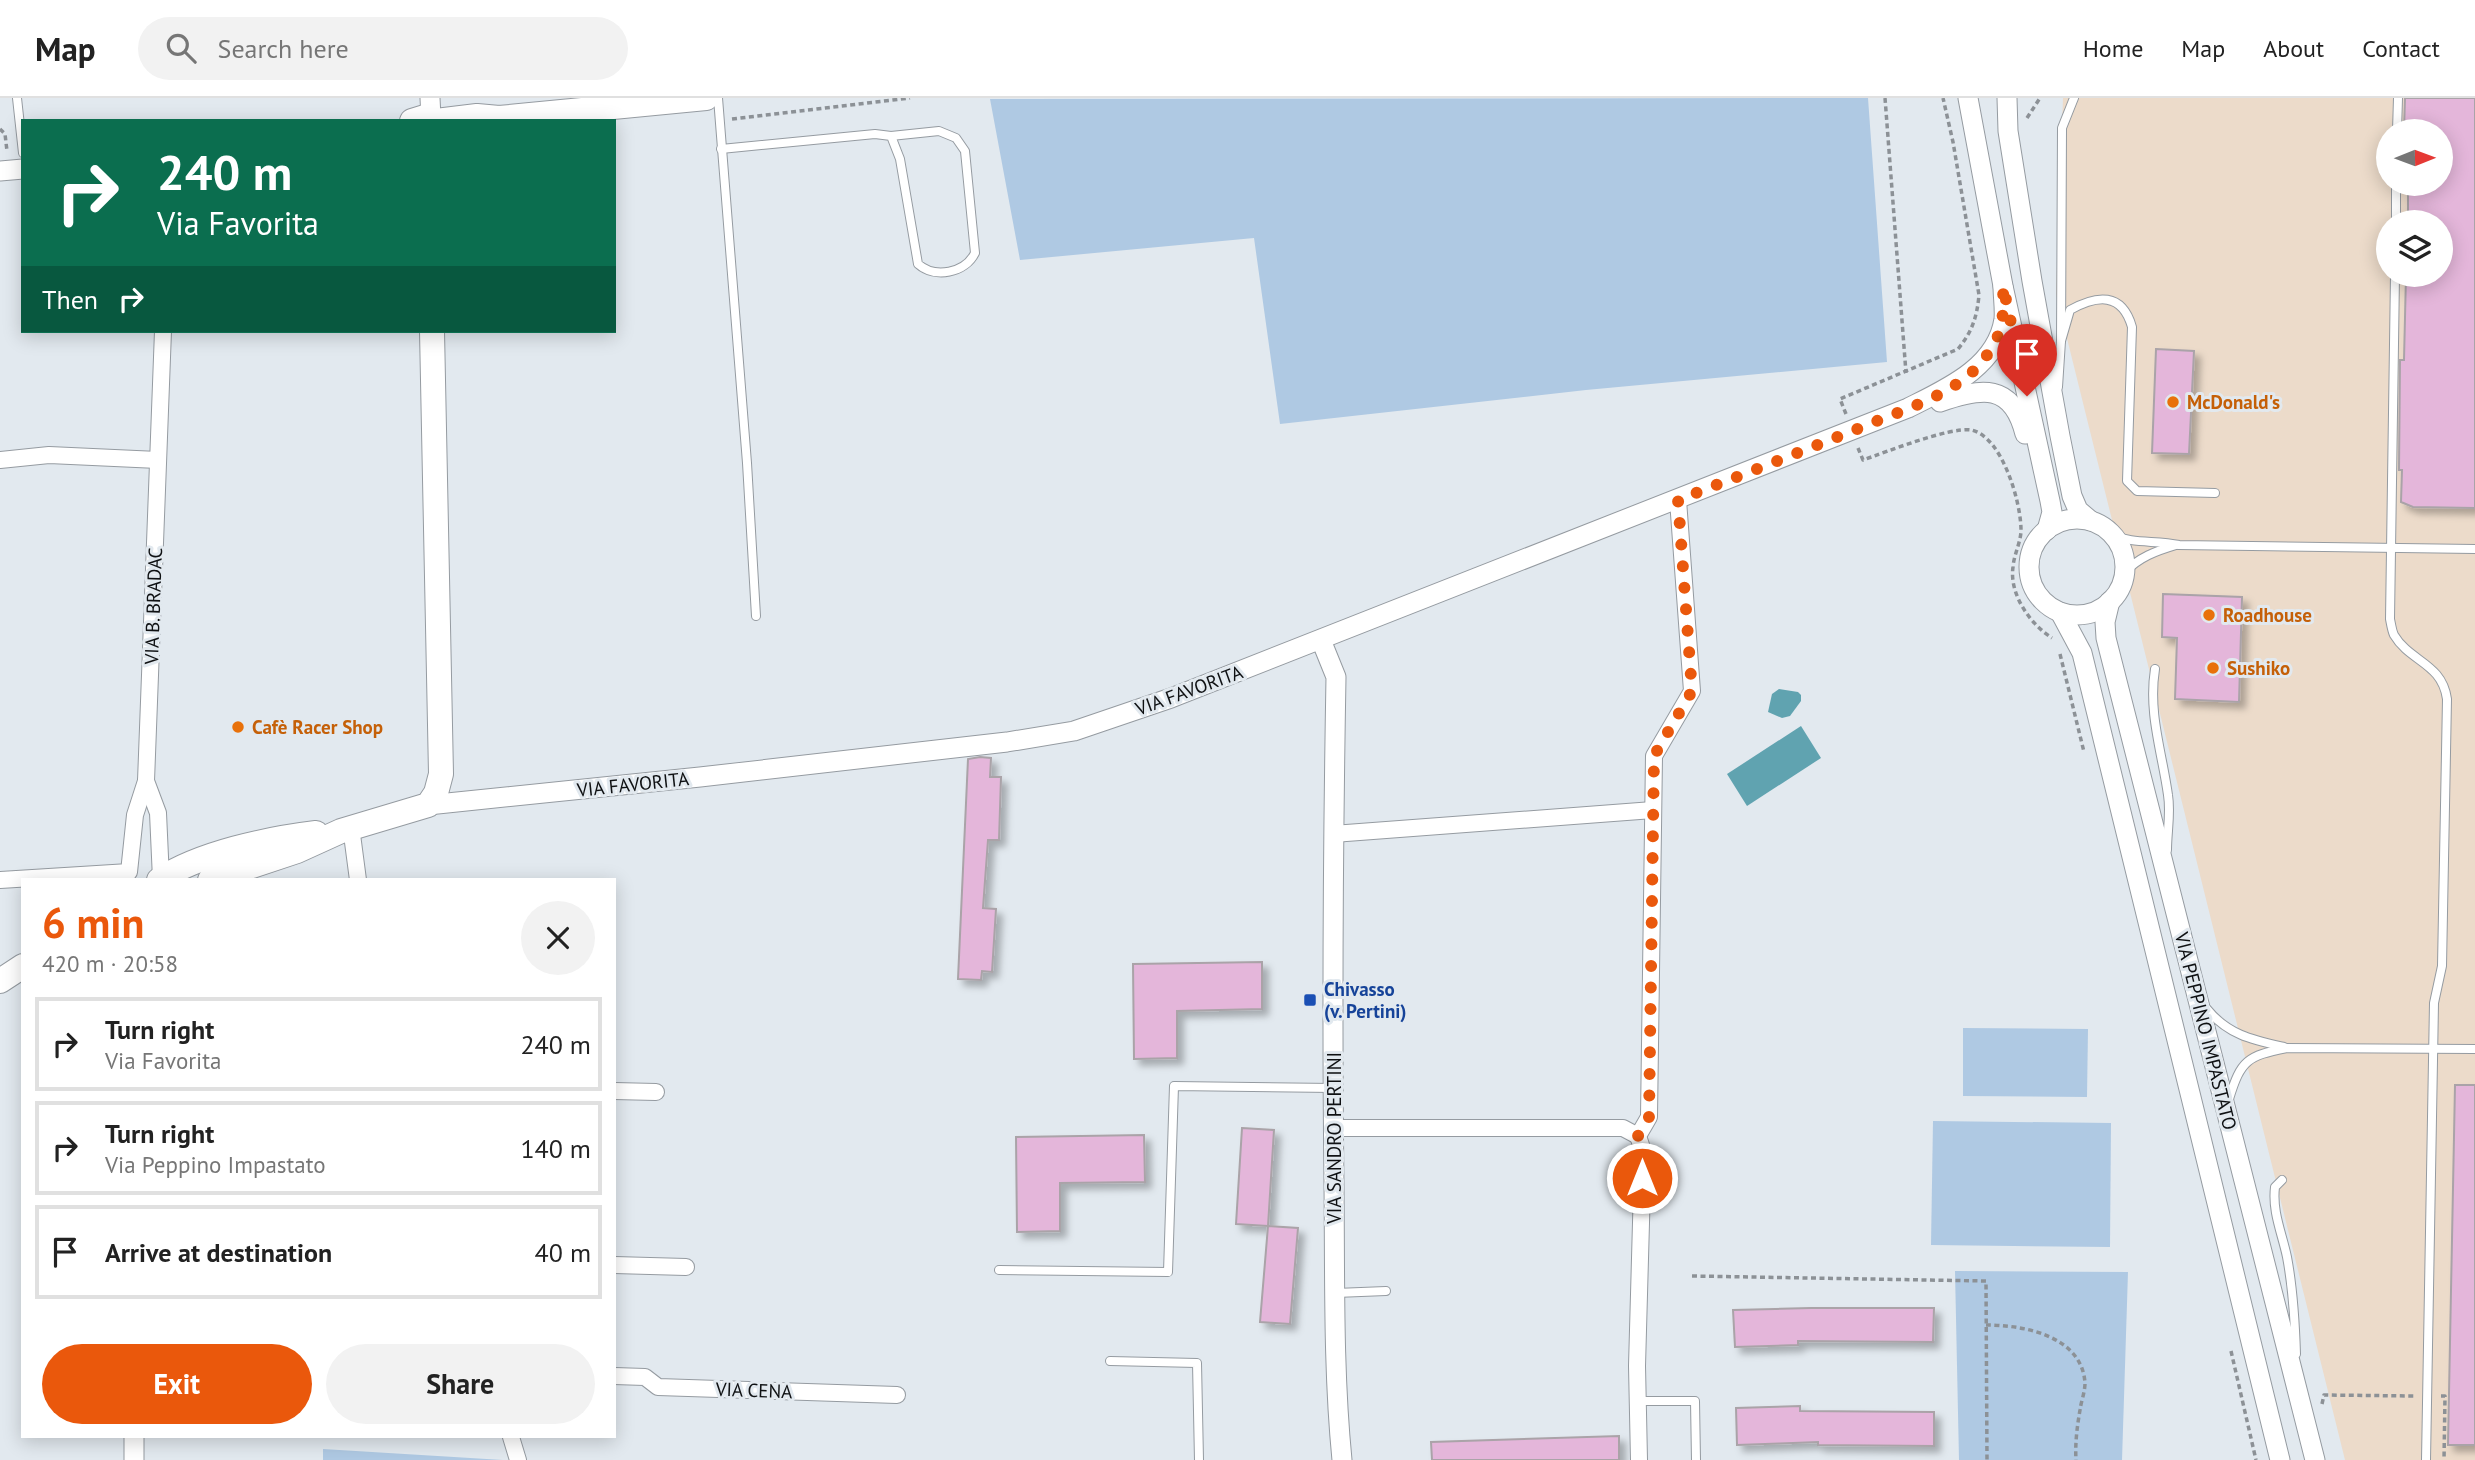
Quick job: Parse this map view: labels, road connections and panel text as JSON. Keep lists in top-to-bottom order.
{
  "streets": {
    "street": [
      "VIA B. BRADAC",
      "VIA FAVORITA",
      "VIA PEPPINO IMPASTATO",
      "VIA SANDRO PERTINI",
      "VIA CENA"
    ]
  },
  "crossings": [
    ["VIA FAVORITA", "VIA PEPPINO IMPASTATO"],
    ["VIA FAVORITA", "VIA SANDRO PERTINI"]
  ],
  "places": {
    "other": [
      "McDonald's",
      "Roadhouse",
      "Sushiko",
      "Cafè Racer Shop"
    ],
    "transit": ["Chivasso (v. Pertini)"]
  },
  "north": "right",
  "page": {
    "header": "Map",
    "search": "Search here",
    "nav": [
      "Home",
      "Map",
      "About",
      "Contact"
    ],
    "turn": ["240 m", "Via Favorita"],
    "then": "Then",
    "heading": ["6 min", "420 m · 20:58"],
    "list": [
      {
        "name": "Turn right",
        "note": "Via Favorita",
        "value": "240 m"
      },
      {
        "name": "Turn right",
        "note": "Via Peppino Impastato",
        "value": "140 m"
      },
      {
        "name": "Arrive at destination",
        "value": "40 m"
      }
    ],
    "buttons": ["Exit", "Share"]
  }
}
